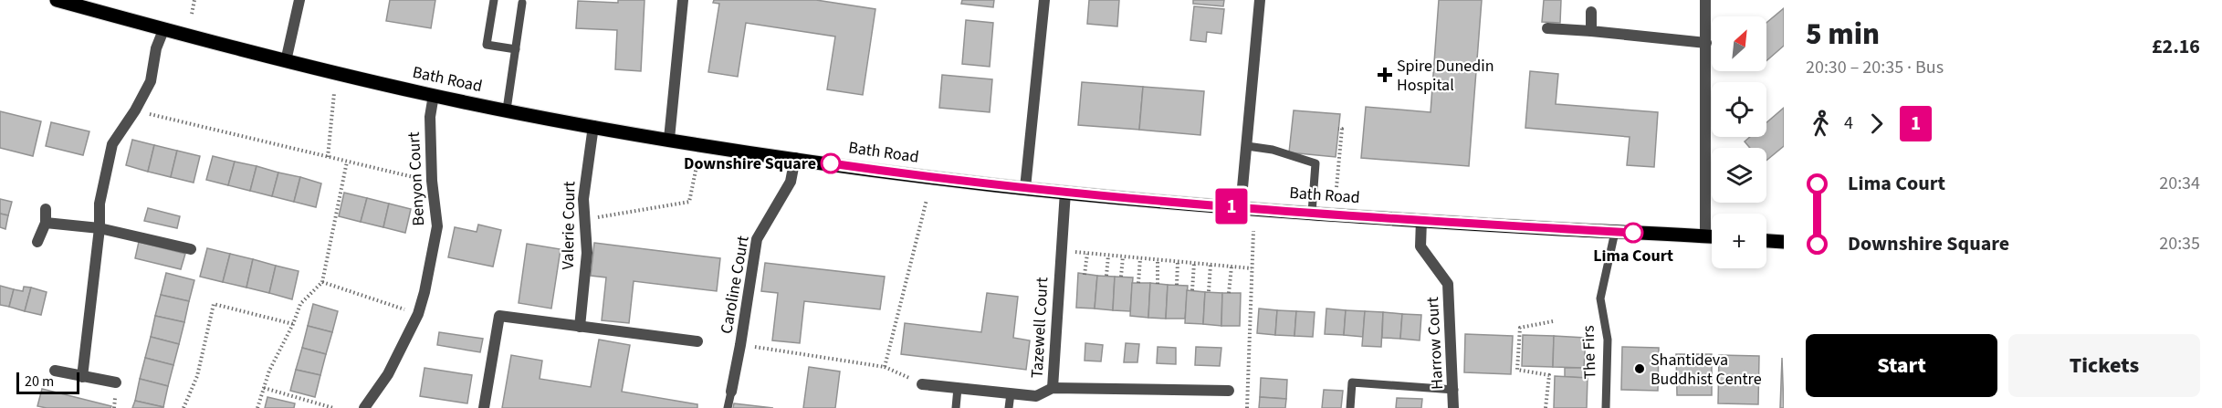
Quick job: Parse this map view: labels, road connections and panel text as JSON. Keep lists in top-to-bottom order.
{
  "streets": {
    "main road": ["Bath Road"],
    "street": [
      "Benyon Court",
      "Valerie Court",
      "Caroline Court",
      "Tazewell Court",
      "Harrow Court"
    ],
    "lane": ["The Firs"]
  },
  "crossings": [
    ["Bath Road", "Benyon Court"],
    ["Bath Road", "Valerie Court"],
    ["Bath Road", "Caroline Court"],
    ["Bath Road", "Tazewell Court"],
    ["Bath Road", "Harrow Court"],
    ["Bath Road", "The Firs"]
  ],
  "places": {
    "health": ["Spire Dunedin Hospital"],
    "other": ["Downshire Square", "Lima Court", "Shantideva Buddhist Centre"]
  },
  "lines": ["bus line 1"],
  "scale_bar": "20 m",
  "north": "top right",
  "page": {
    "on_map": "1",
    "heading": ["5 min", "20:30 – 20:35 · Bus", "£2.16"],
    "map_buttons": "+",
    "legs": ["4", "1"],
    "list": [
      {
        "name": "Lima Court",
        "value": "20:34"
      },
      {
        "name": "Downshire Square",
        "value": "20:35"
      }
    ],
    "buttons": ["Start", "Tickets"],
    "scale": "20 m"
  }
}
